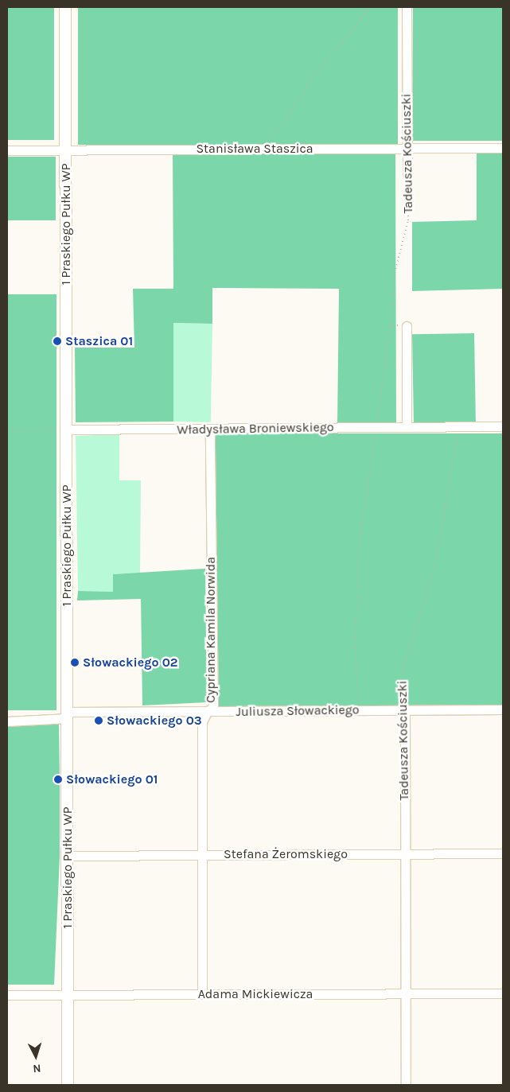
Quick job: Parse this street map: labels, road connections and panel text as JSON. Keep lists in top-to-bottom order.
{
  "streets": {
    "street": [
      "Stanisława Staszica",
      "Tadeusza Kościuszki",
      "1 Praskiego Pułku WP",
      "Władysława Broniewskiego",
      "Cypriana Kamila Norwida",
      "Juliusza Słowackiego",
      "Stefana Żeromskiego",
      "Adama Mickiewicza"
    ]
  },
  "crossings": [
    ["Stanisława Staszica", "Tadeusza Kościuszki"],
    ["Stanisława Staszica", "1 Praskiego Pułku WP"],
    ["Tadeusza Kościuszki", "Władysława Broniewskiego"],
    ["Tadeusza Kościuszki", "Juliusza Słowackiego"],
    ["Tadeusza Kościuszki", "Stefana Żeromskiego"],
    ["Tadeusza Kościuszki", "Adama Mickiewicza"],
    ["1 Praskiego Pułku WP", "Władysława Broniewskiego"],
    ["1 Praskiego Pułku WP", "Juliusza Słowackiego"],
    ["1 Praskiego Pułku WP", "Stefana Żeromskiego"],
    ["1 Praskiego Pułku WP", "Adama Mickiewicza"],
    ["Władysława Broniewskiego", "Cypriana Kamila Norwida"],
    ["Cypriana Kamila Norwida", "Juliusza Słowackiego"],
    ["Cypriana Kamila Norwida", "Stefana Żeromskiego"],
    ["Cypriana Kamila Norwida", "Adama Mickiewicza"]
  ],
  "places": [
    "Staszica 01",
    "Słowackiego 02",
    "Słowackiego 03",
    "Słowackiego 01"
  ],
  "north": "bottom"
}
